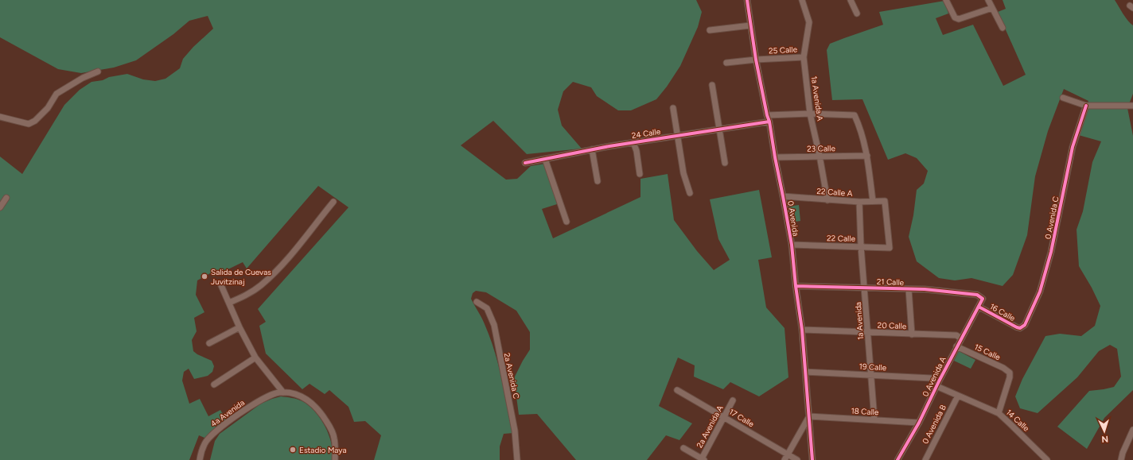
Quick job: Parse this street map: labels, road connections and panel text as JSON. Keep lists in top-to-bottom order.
{
  "streets": {
    "street": [
      "25 Calle",
      "1a Avenida A",
      "24 Calle",
      "23 Calle",
      "22 Calle A",
      "0 Avenida C",
      "0 Avenida",
      "22 Calle",
      "21 Calle",
      "16 Calle",
      "1a Avenida",
      "20 Calle",
      "15 Calle",
      "19 Calle",
      "2a Avenida C",
      "0 Avenida A",
      "18 Calle",
      "4a Avenida",
      "17 Calle",
      "14 Calle",
      "0 Avenida B",
      "2a Avenida A"
    ]
  },
  "crossings": [
    ["25 Calle", "1a Avenida A"],
    ["25 Calle", "0 Avenida"],
    ["1a Avenida A", "23 Calle"],
    ["1a Avenida A", "22 Calle A"],
    ["24 Calle", "0 Avenida"],
    ["23 Calle", "0 Avenida"],
    ["22 Calle A", "0 Avenida"],
    ["22 Calle A", "22 Calle"],
    ["22 Calle A", "1a Avenida"],
    ["0 Avenida C", "16 Calle"],
    ["0 Avenida", "22 Calle"],
    ["0 Avenida", "21 Calle"],
    ["0 Avenida", "20 Calle"],
    ["0 Avenida", "19 Calle"],
    ["0 Avenida", "18 Calle"],
    ["22 Calle", "1a Avenida"],
    ["21 Calle", "1a Avenida"],
    ["21 Calle", "0 Avenida A"],
    ["16 Calle", "0 Avenida A"],
    ["1a Avenida", "20 Calle"],
    ["1a Avenida", "19 Calle"],
    ["1a Avenida", "18 Calle"],
    ["20 Calle", "0 Avenida A"],
    ["15 Calle", "0 Avenida A"],
    ["15 Calle", "14 Calle"],
    ["19 Calle", "0 Avenida A"],
    ["19 Calle", "14 Calle"],
    ["0 Avenida A", "18 Calle"],
    ["0 Avenida A", "14 Calle"],
    ["17 Calle", "2a Avenida A"],
    ["14 Calle", "0 Avenida B"]
  ],
  "places": ["Salida de Cuevas Juvitzinaj", "Estadio Maya"],
  "north": "bottom"
}
